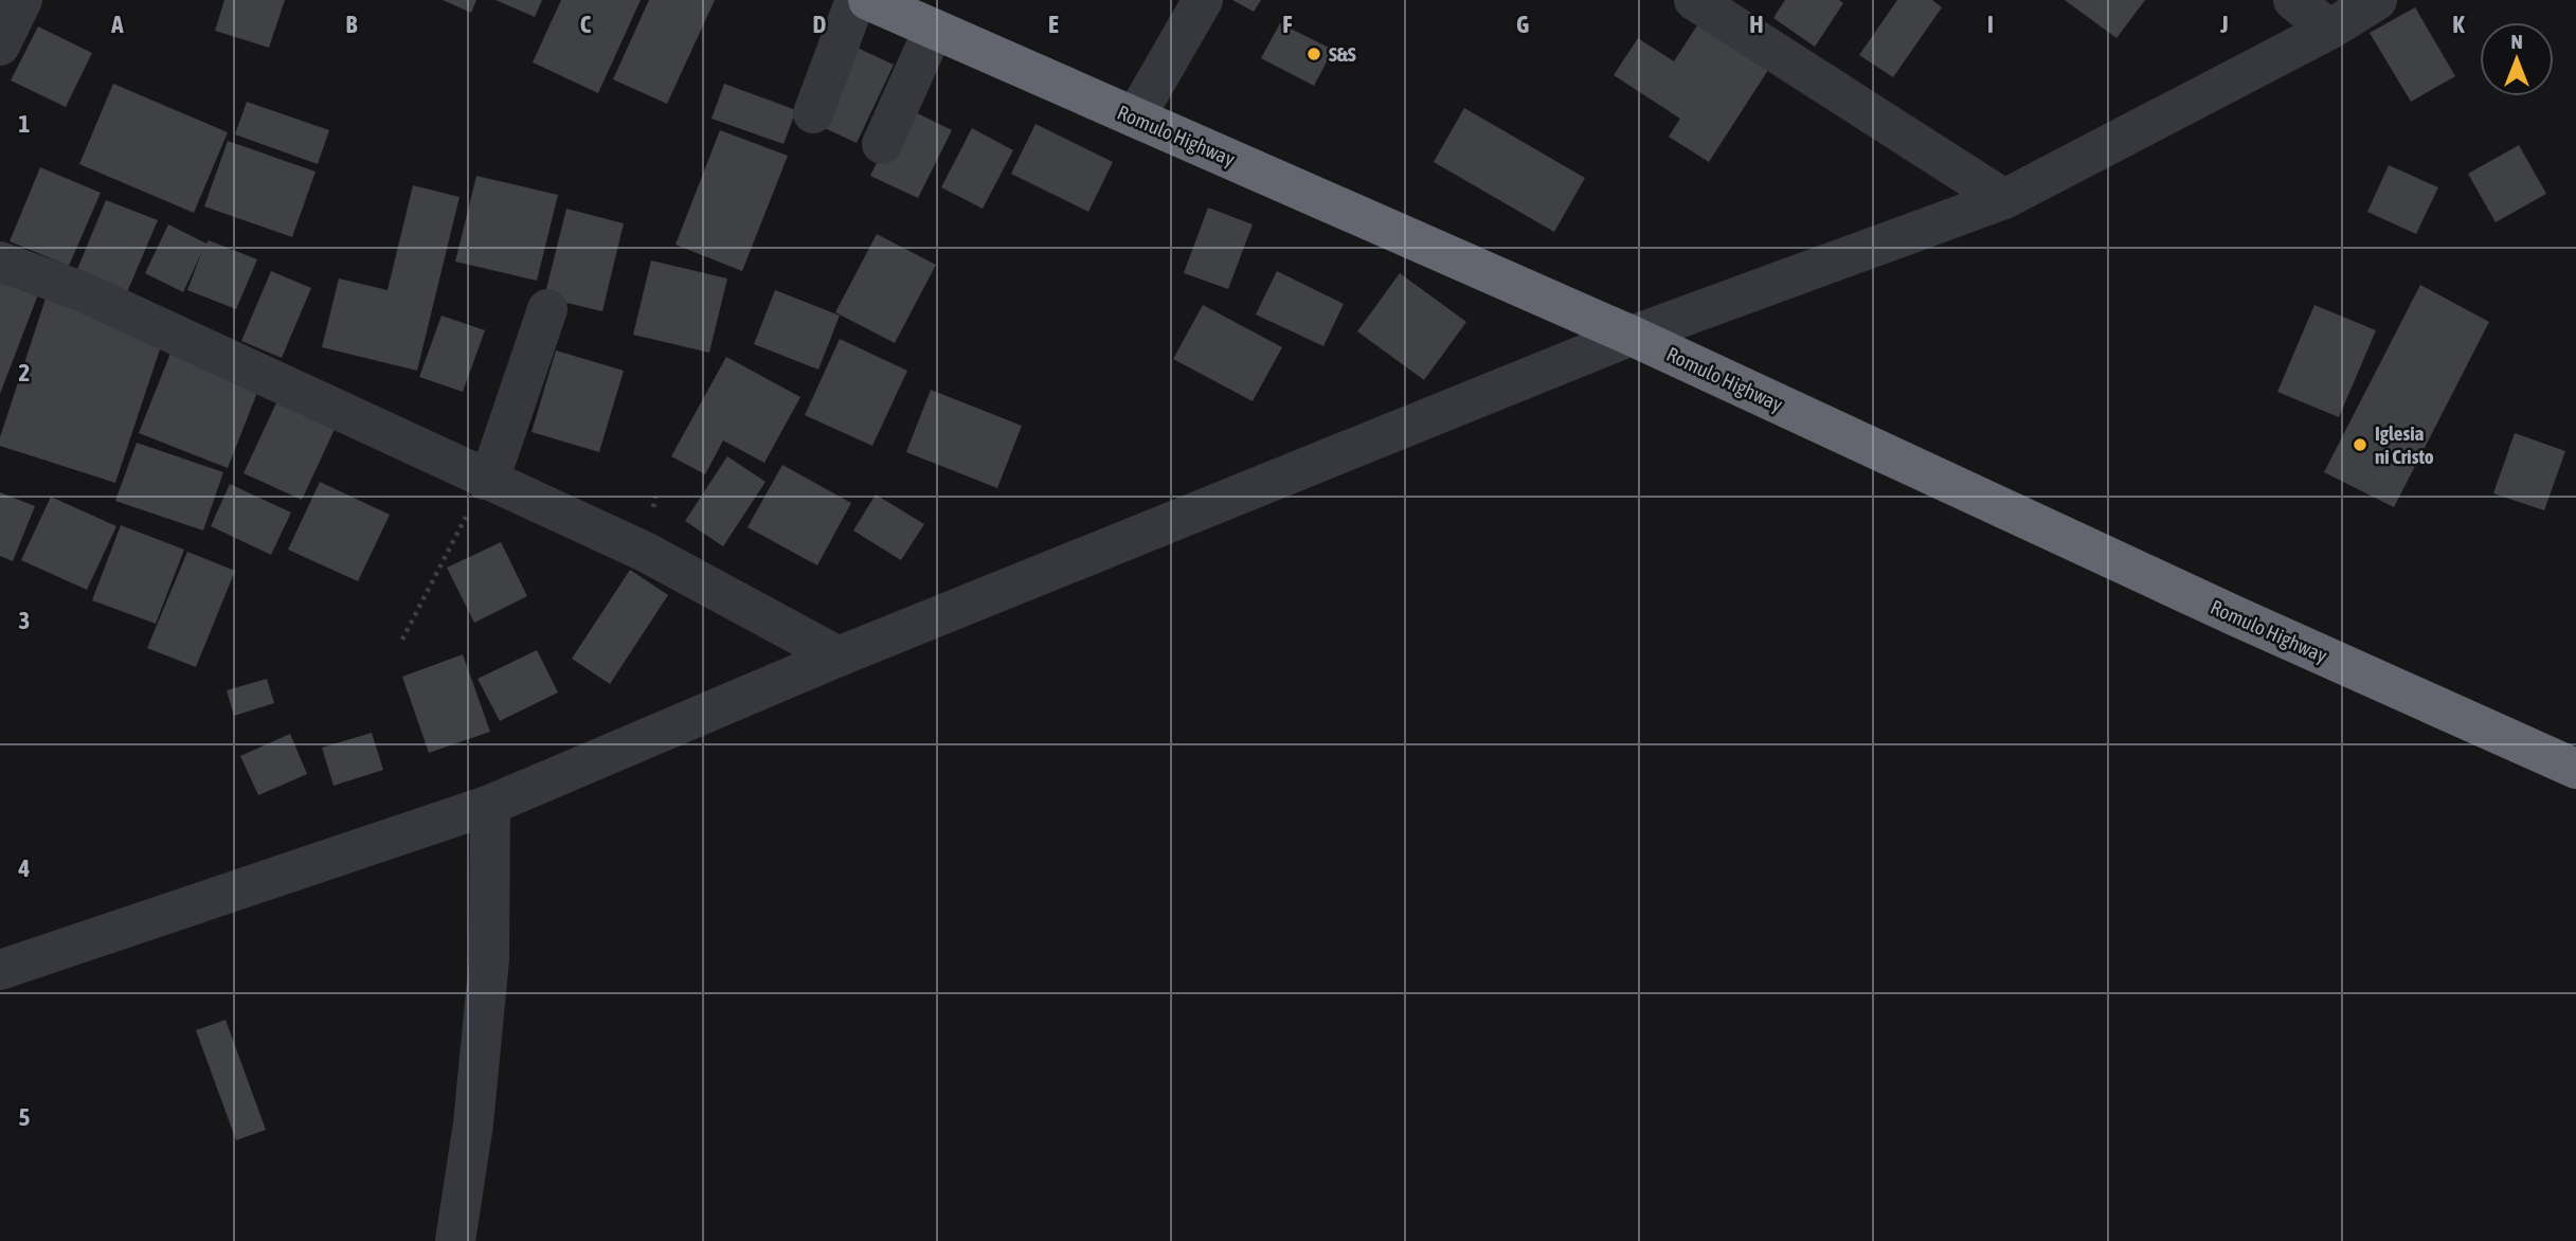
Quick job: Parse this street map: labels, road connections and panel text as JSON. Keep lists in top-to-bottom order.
{
  "streets": {
    "highway": ["Romulo Highway"]
  },
  "places": ["S&S", "Iglesia ni Cristo"],
  "north": "top",
  "grid": {
    "columns": [
      "A",
      "B",
      "C",
      "D",
      "E",
      "F",
      "G",
      "H",
      "I",
      "J",
      "K"
    ],
    "rows": [
      "1",
      "2",
      "3",
      "4",
      "5"
    ]
  }
}
